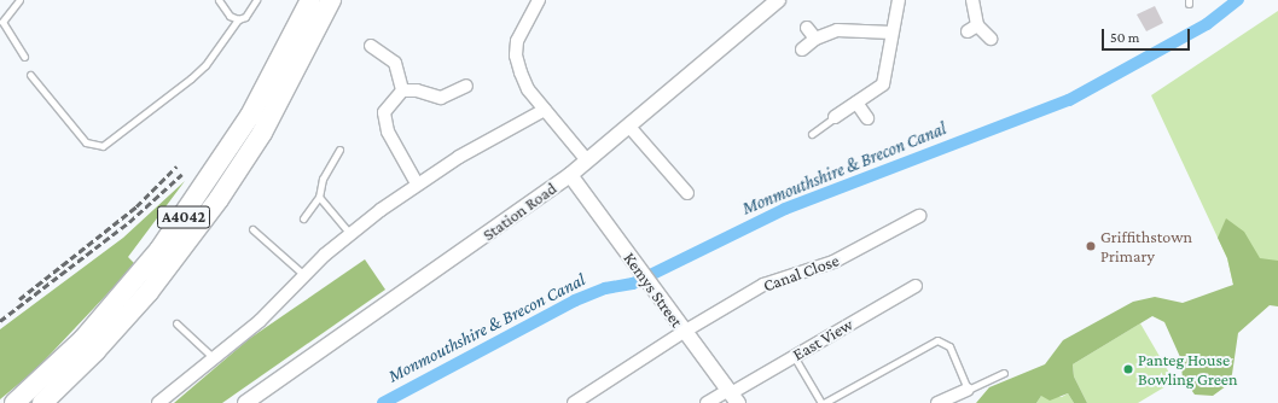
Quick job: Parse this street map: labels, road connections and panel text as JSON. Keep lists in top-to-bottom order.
{
  "streets": {
    "highway": ["A4042"],
    "street": [
      "Station Road",
      "Canal Close",
      "Kemys Street",
      "East View"
    ]
  },
  "crossings": [
    ["Station Road", "Kemys Street"],
    ["Canal Close", "Kemys Street"],
    ["Kemys Street", "East View"]
  ],
  "water": ["Monmouthshire & Brecon Canal"],
  "places": ["Griffithstown Primary", "Panteg House Bowling Green"],
  "scale_bar": "50 m"
}
